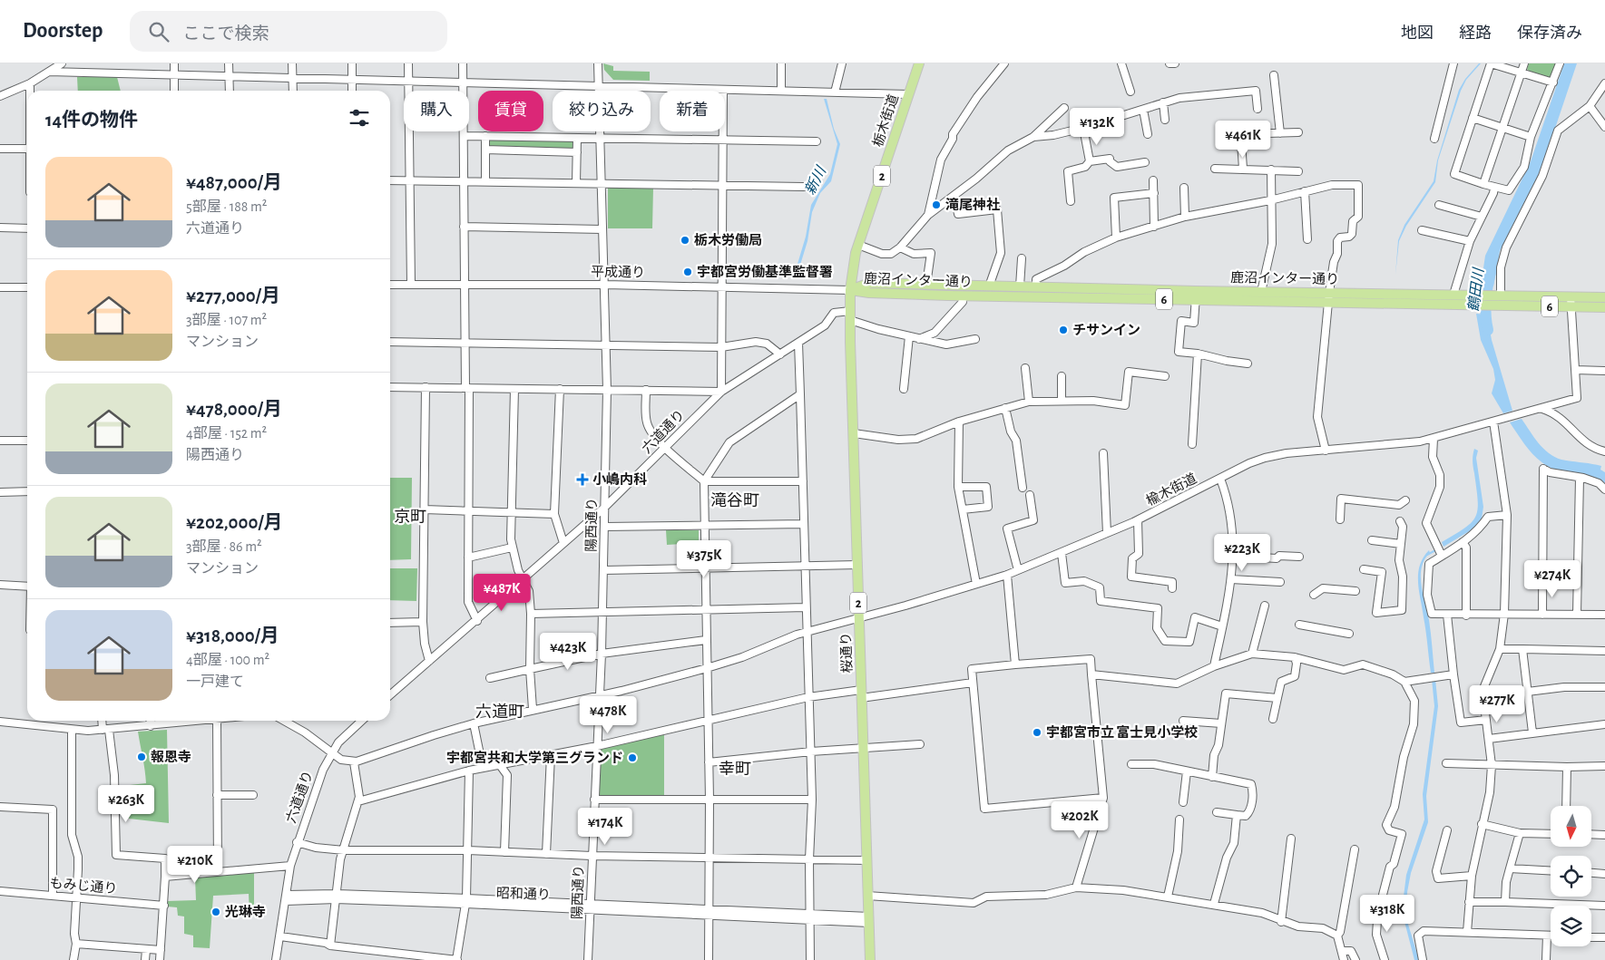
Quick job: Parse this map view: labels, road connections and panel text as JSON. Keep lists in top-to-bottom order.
{
  "streets": {
    "main road": [
      "栃木街道",
      "2",
      "鹿沼インター通り",
      "6",
      "桜通り"
    ],
    "street": [
      "平成通り",
      "六道通り",
      "楡木街道",
      "陽西通り",
      "もみじ通り",
      "昭和通り"
    ]
  },
  "crossings": [
    ["栃木街道", "平成通り"],
    ["栃木街道", "鹿沼インター通り"],
    ["栃木街道", "桜通り"],
    ["平成通り", "鹿沼インター通り"],
    ["平成通り", "陽西通り"],
    ["平成通り", "桜通り"],
    ["鹿沼インター通り", "桜通り"],
    ["六道通り", "陽西通り"],
    ["六道通り", "桜通り"],
    ["六道通り", "昭和通り"],
    ["楡木街道", "陽西通り"],
    ["楡木街道", "桜通り"],
    ["陽西通り", "昭和通り"],
    ["桜通り", "昭和通り"]
  ],
  "districts": [
    "滝谷町",
    "京町",
    "六道町",
    "幸町"
  ],
  "water": ["新川", "鶴田川"],
  "places": {
    "other": [
      "滝尾神社",
      "栃木労働局",
      "宇都宮労働基準監督署",
      "チサンイン",
      "宇都宮市立 富士見小学校",
      "報恩寺",
      "宇都宮共和大学第三グランド",
      "光琳寺"
    ],
    "health": ["小嶋内科"]
  },
  "north": "bottom",
  "page": {
    "header": "Doorstep",
    "search": "ここで検索",
    "nav": ["地図", "経路", "保存済み"],
    "chip": [
      "購入",
      "賃貸",
      "絞り込み",
      "新着"
    ],
    "heading": "14件の物件",
    "price": [
      "¥132K",
      "¥461K",
      "¥223K",
      "¥375K",
      "¥274K",
      "¥487K",
      "¥423K",
      "¥277K",
      "¥478K",
      "¥263K",
      "¥202K",
      "¥174K",
      "¥210K",
      "¥318K"
    ],
    "list": [
      {
        "name": "¥487,000/月",
        "note": "5部屋 · 188 m² · 六道通り"
      },
      {
        "name": "¥277,000/月",
        "note": "3部屋 · 107 m² · マンション"
      },
      {
        "name": "¥478,000/月",
        "note": "4部屋 · 152 m² · 陽西通り"
      },
      {
        "name": "¥202,000/月",
        "note": "3部屋 · 86 m² · マンション"
      },
      {
        "name": "¥318,000/月",
        "note": "4部屋 · 100 m² · 一戸建て"
      }
    ]
  }
}
